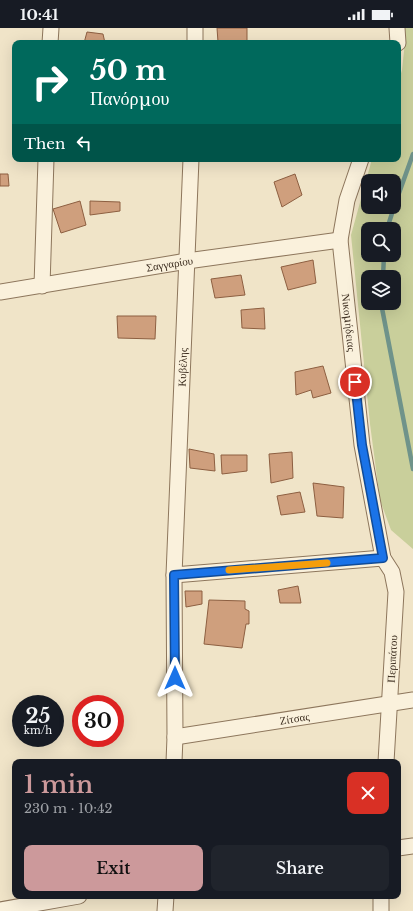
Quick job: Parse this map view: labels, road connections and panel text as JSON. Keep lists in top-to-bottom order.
{
  "streets": {
    "street": [
      "Σαγγαρίου",
      "Νικομήδειας",
      "Κυβέλης",
      "Περιπάτου",
      "Ζίτσας"
    ]
  },
  "crossings": [
    ["Σαγγαρίου", "Νικομήδειας"],
    ["Σαγγαρίου", "Κυβέλης"],
    ["Νικομήδειας", "Περιπάτου"],
    ["Κυβέλης", "Ζίτσας"],
    ["Περιπάτου", "Ζίτσας"]
  ],
  "page": {
    "status": "10:41",
    "turn": ["50 m", "Πανόρμου"],
    "then": "Then",
    "speed": "25 km/h",
    "limit": "30",
    "heading": ["1 min", "230 m · 10:42"],
    "buttons": ["Exit", "Share"]
  }
}
